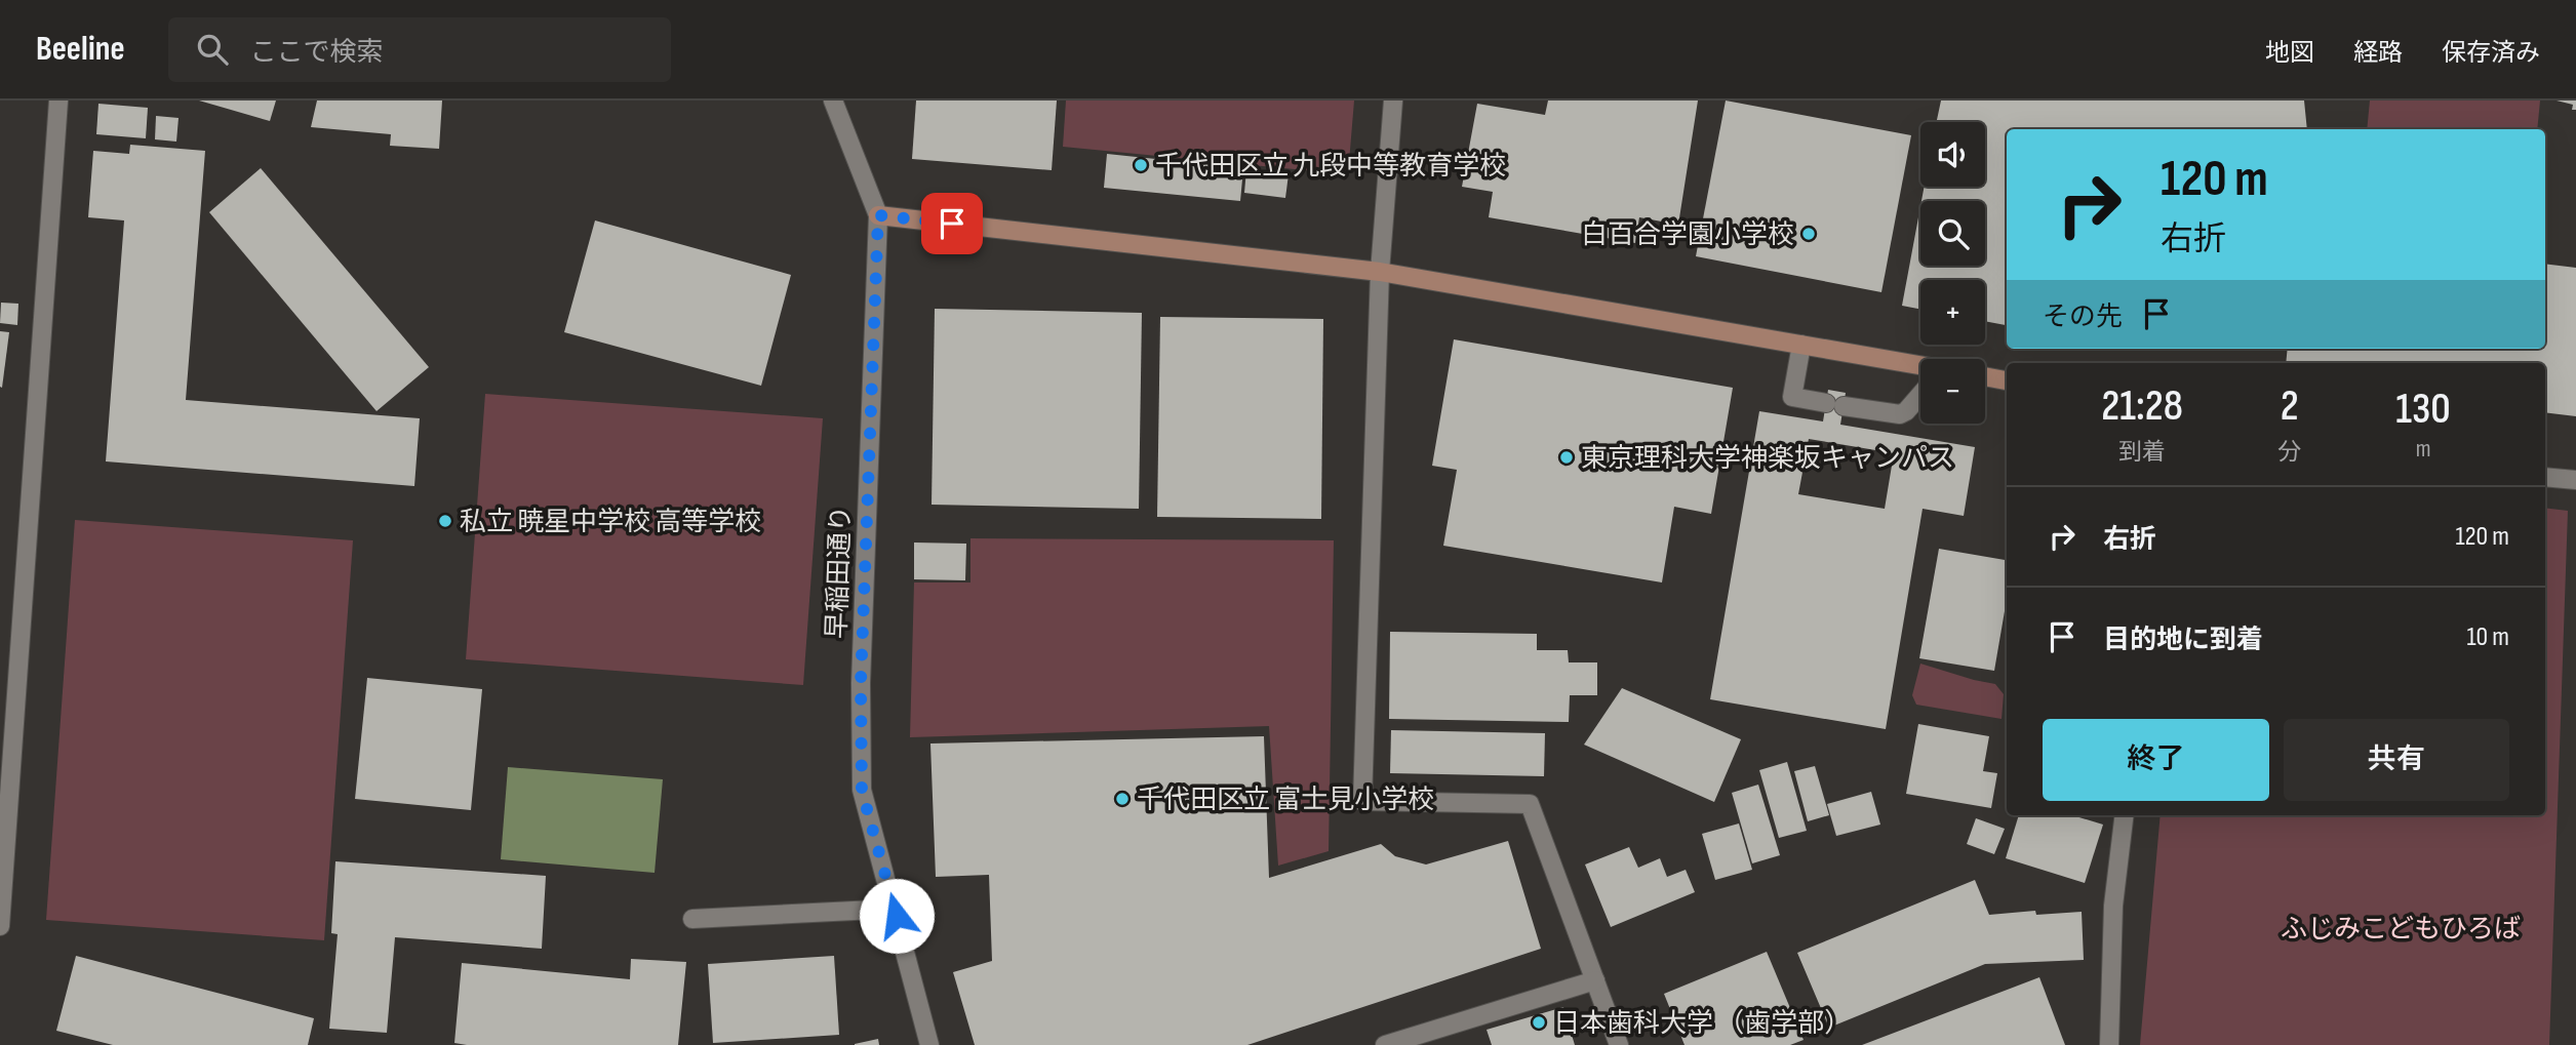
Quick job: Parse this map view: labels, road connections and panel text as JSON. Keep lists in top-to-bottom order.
{
  "streets": {
    "street": ["早稲田通り"]
  },
  "parks": ["ふじみこどもひろば"],
  "places": [
    "千代田区立 九段中等教育学校",
    "白百合学園小学校",
    "東京理科大学神楽坂キャンパス",
    "私立 暁星中学校 高等学校",
    "千代田区立 富士見小学校",
    "日本歯科大学 （歯学部）"
  ],
  "page": {
    "header": "Beeline",
    "search": "ここで検索",
    "nav": ["地図", "経路", "保存済み"],
    "map_buttons": ["+", "−"],
    "turn": ["120 m", "右折"],
    "then": "その先",
    "eta": [
      "21:28",
      "到着",
      "2",
      "分",
      "130",
      "m"
    ],
    "list": [
      {
        "name": "右折",
        "value": "120 m"
      },
      {
        "name": "目的地に到着",
        "value": "10 m"
      }
    ],
    "buttons": ["終了", "共有"]
  }
}
